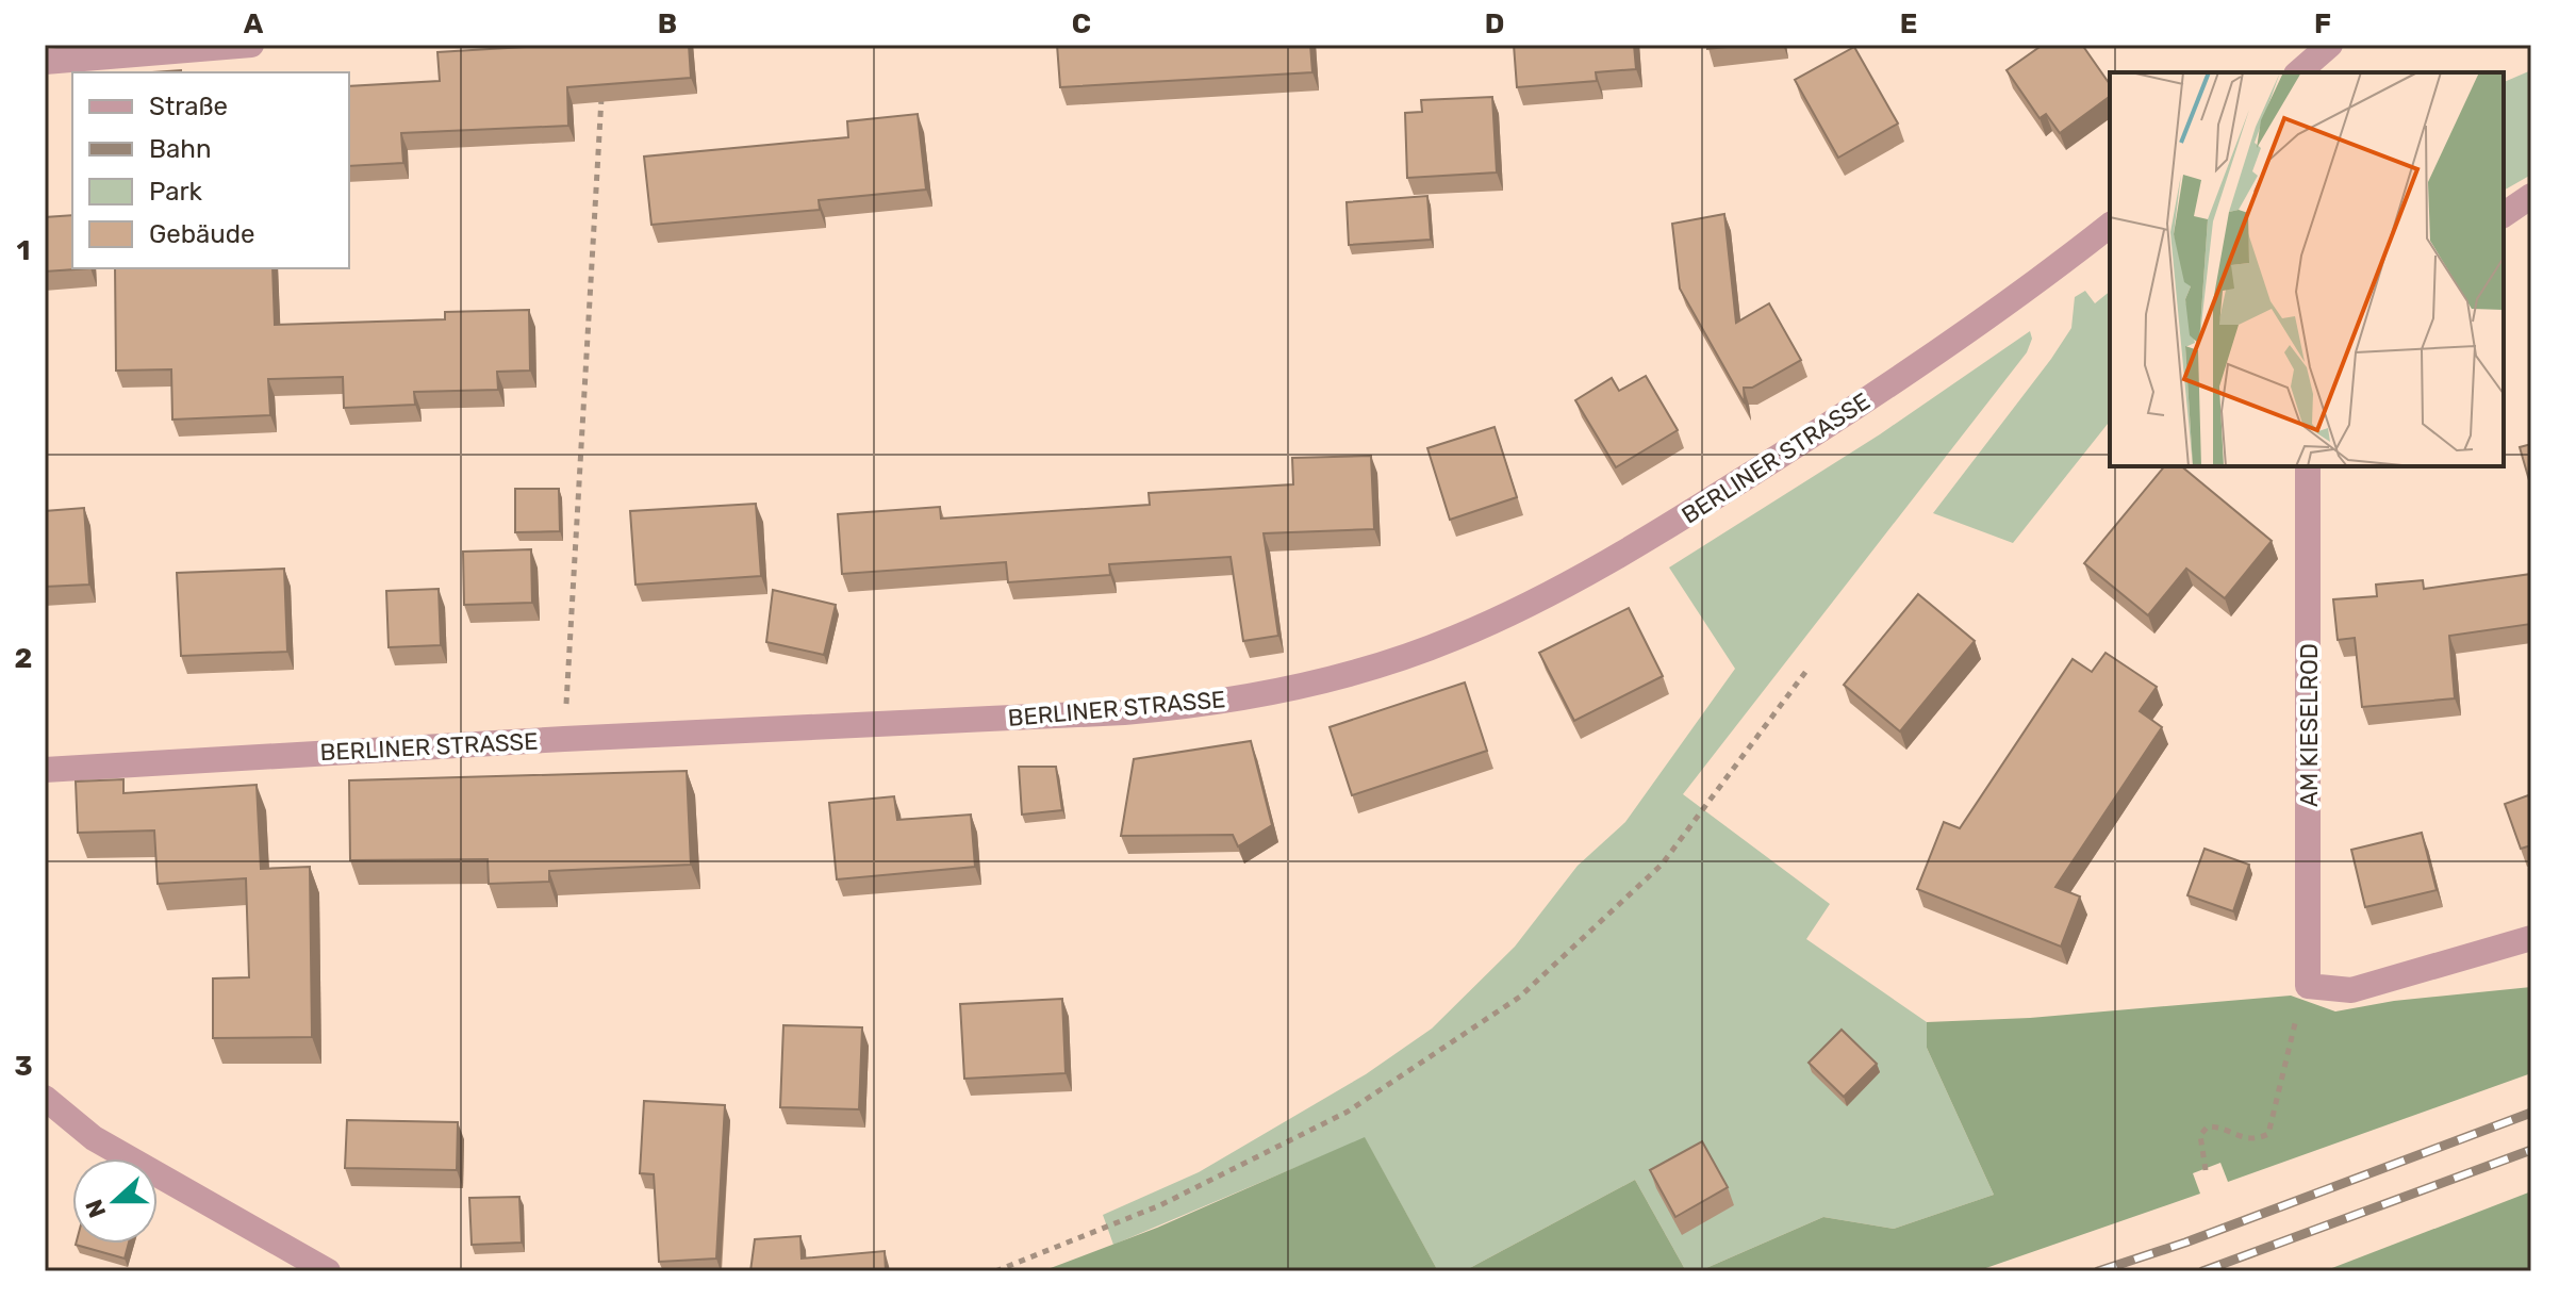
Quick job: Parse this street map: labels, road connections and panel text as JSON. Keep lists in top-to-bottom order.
{
  "streets": {
    "street": ["BERLINER STRASSE", "AM KIESELROD"]
  },
  "legend": [
    "Straße",
    "Bahn",
    "Park",
    "Gebäude"
  ],
  "north": "left",
  "grid": {
    "columns": [
      "A",
      "B",
      "C",
      "D",
      "E",
      "F"
    ],
    "rows": ["1", "2", "3"]
  }
}
